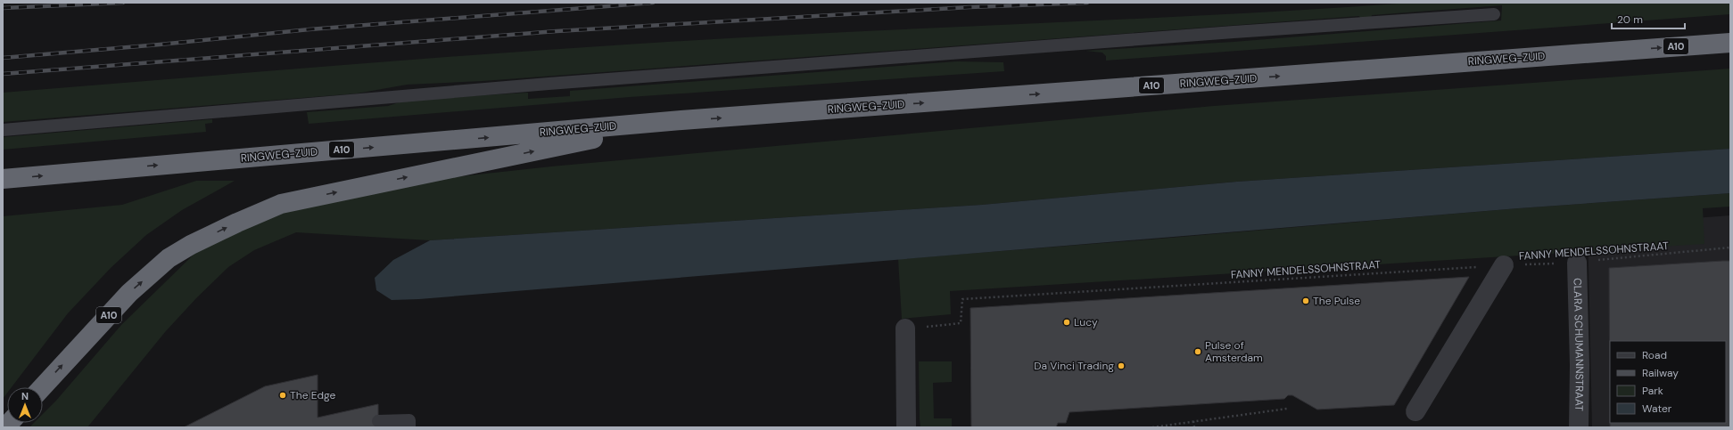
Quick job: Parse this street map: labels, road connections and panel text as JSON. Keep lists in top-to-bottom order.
{
  "streets": {
    "highway": ["A10", "RINGWEG-ZUID"],
    "street": ["CLARA SCHUMANNSTRAAT"],
    "path": ["FANNY MENDELSSOHNSTRAAT"]
  },
  "crossings": [
    ["A10", "RINGWEG-ZUID"],
    ["FANNY MENDELSSOHNSTRAAT", "CLARA SCHUMANNSTRAAT"]
  ],
  "places": [
    "The Pulse",
    "Lucy",
    "Pulse of Amsterdam",
    "Da Vinci Trading",
    "The Edge"
  ],
  "legend": [
    "Road",
    "Railway",
    "Park",
    "Water"
  ],
  "scale_bar": "20 m",
  "north": "top"
}
